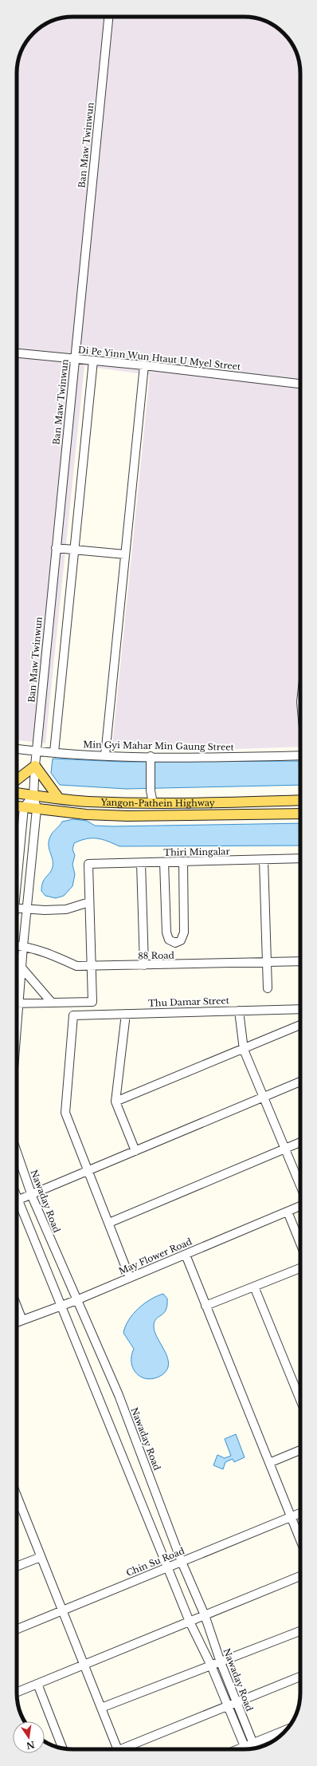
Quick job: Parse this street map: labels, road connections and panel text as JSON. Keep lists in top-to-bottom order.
{
  "streets": {
    "main road": ["Yangon-Pathein Highway"],
    "street": [
      "Ban Maw Twinwun",
      "Di Pe Yinn Wun Htaut U Myel Street",
      "Min Gyi Mahar Min Gaung Street",
      "Thiri Mingalar",
      "88 Road",
      "Thu Damar Street",
      "Nawaday Road",
      "May Flower Road",
      "Chin Su Road"
    ]
  },
  "crossings": [
    ["Ban Maw Twinwun", "Di Pe Yinn Wun Htaut U Myel Street"],
    ["Ban Maw Twinwun", "Min Gyi Mahar Min Gaung Street"],
    ["Ban Maw Twinwun", "Yangon-Pathein Highway"],
    ["Nawaday Road", "May Flower Road"],
    ["Nawaday Road", "Chin Su Road"]
  ],
  "north": "bottom"
}
